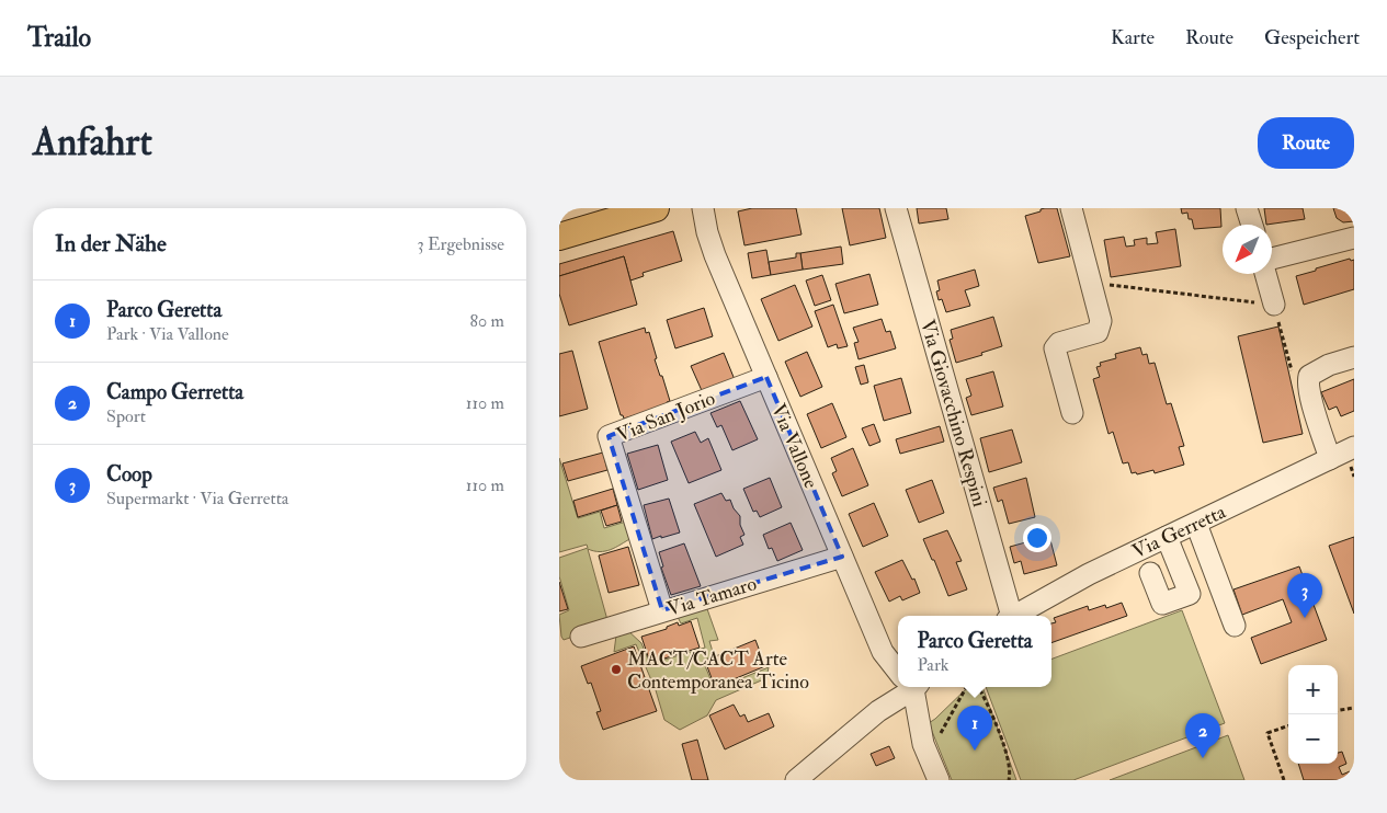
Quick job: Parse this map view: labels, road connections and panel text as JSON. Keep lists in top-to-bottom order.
{
  "streets": {
    "street": [
      "Via Giovacchino Respini",
      "Via San Jorio",
      "Via Vallone",
      "Via Gerretta",
      "Via Tamaro"
    ]
  },
  "crossings": [
    ["Via San Jorio", "Via Vallone"],
    ["Via San Jorio", "Via Tamaro"],
    ["Via Vallone", "Via Tamaro"]
  ],
  "places": ["MACT/CACT Arte Contemporanea Ticino"],
  "north": "bottom left",
  "page": {
    "header": "Trailo",
    "nav": ["Karte", "Route", "Gespeichert"],
    "buttons": "Route",
    "title": "Anfahrt",
    "heading": ["In der Nähe", "3 Ergebnisse"],
    "list": [
      {
        "mark": "1",
        "name": "Parco Geretta",
        "note": "Park · Via Vallone",
        "value": "80 m"
      },
      {
        "mark": "2",
        "name": "Campo Gerretta",
        "note": "Sport",
        "value": "110 m"
      },
      {
        "mark": "3",
        "name": "Coop",
        "note": "Supermarkt · Via Gerretta",
        "value": "110 m"
      }
    ],
    "pins": ["3", "1", "2"],
    "popup": ["Parco Geretta", "Park"],
    "map_buttons": ["+", "−"]
  }
}
